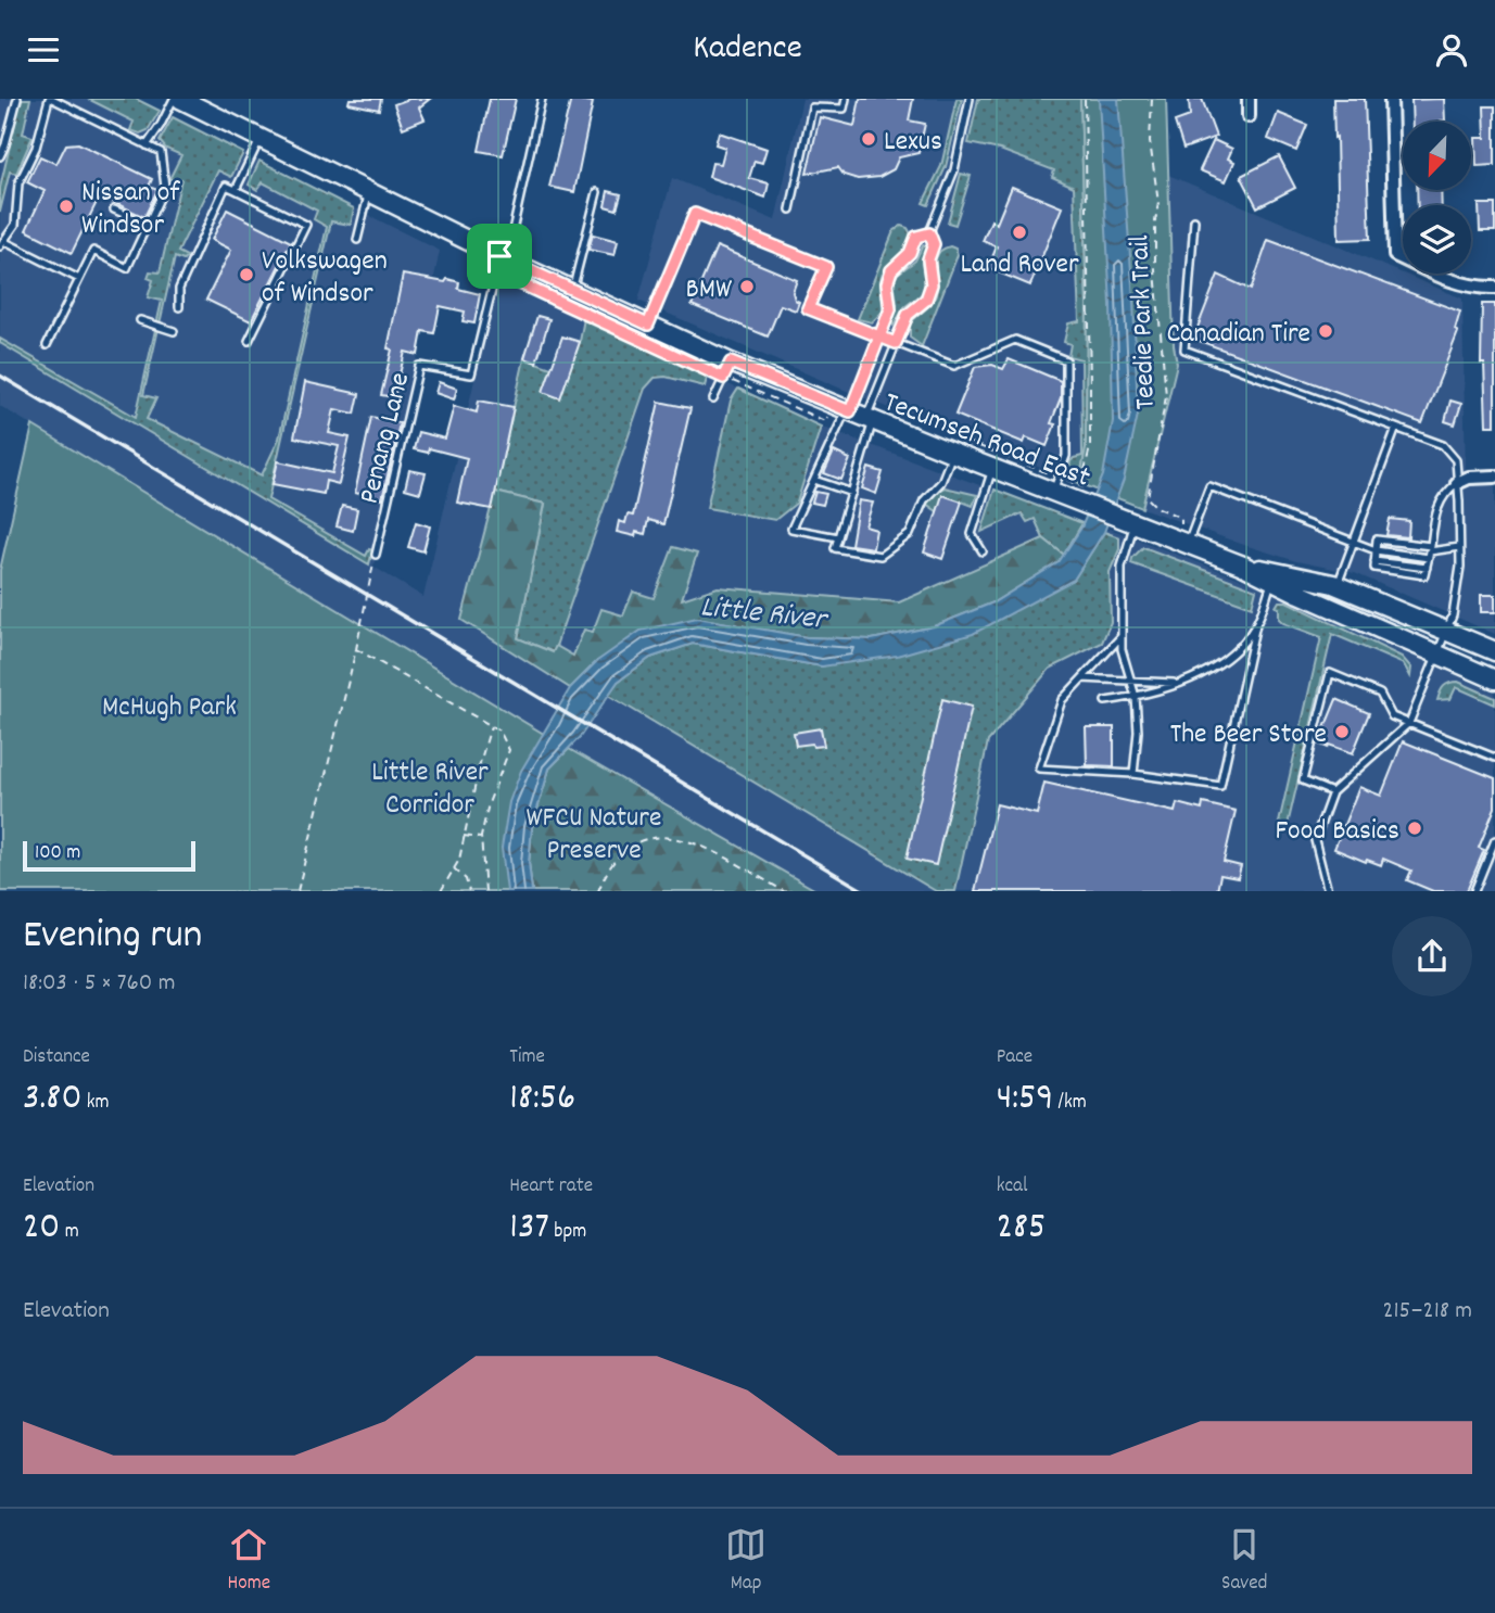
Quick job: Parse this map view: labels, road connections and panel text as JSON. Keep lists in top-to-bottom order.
{
  "streets": {
    "main road": ["Tecumseh Road East"],
    "lane": ["Penang Lane"],
    "path": ["Teedie Park Trail"]
  },
  "crossings": [
    ["Penang Lane", "Tecumseh Road East"]
  ],
  "water": ["Little River"],
  "parks": ["McHugh Park", "Little River Corridor", "WFCU Nature Preserve"],
  "places": [
    "Lexus",
    "Nissan of Windsor",
    "Land Rover",
    "Volkswagen of Windsor",
    "BMW",
    "Canadian Tire",
    "The Beer Store",
    "Food Basics"
  ],
  "scale_bar": "100 m",
  "north": "bottom left",
  "page": {
    "header": "Kadence",
    "scale": "100 m",
    "heading": ["Evening run", "18:03 · 5 × 760 m"],
    "stats": [
      ["Distance", "3.80 km"],
      ["Time", "18:56"],
      ["Pace", "4:59 /km"],
      ["Elevation", "20 m"],
      ["Heart rate", "137 bpm"],
      ["kcal", "285"]
    ],
    "chart": ["Elevation", "215–218 m"],
    "tabs": ["Home", "Map", "Saved"]
  }
}
